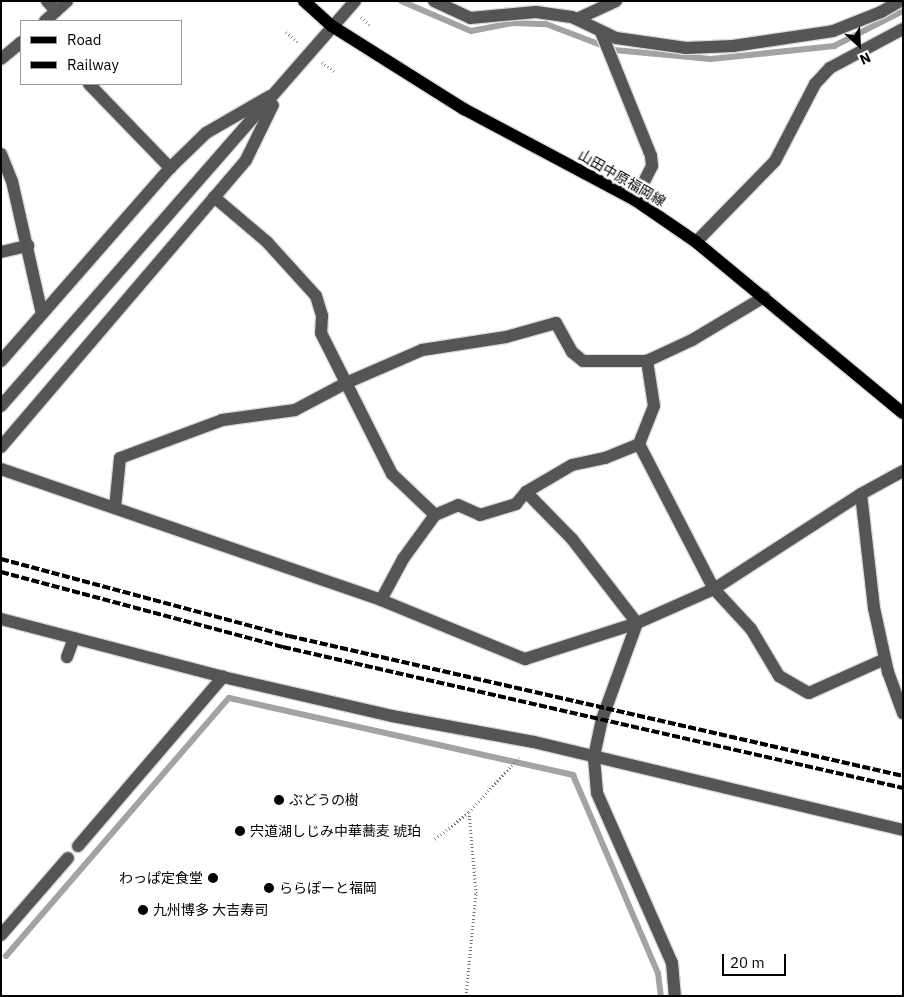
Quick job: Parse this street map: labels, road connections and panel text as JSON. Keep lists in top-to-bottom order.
{
  "streets": {
    "main road": ["山田中原福岡線"]
  },
  "places": [
    "ぶどうの樹",
    "宍道湖しじみ中華蕎麦 琥珀",
    "わっぱ定食堂",
    "ららぽーと福岡",
    "九州博多 大吉寿司"
  ],
  "legend": ["Road", "Railway"],
  "scale_bar": "20 m",
  "north": "bottom right"
}
